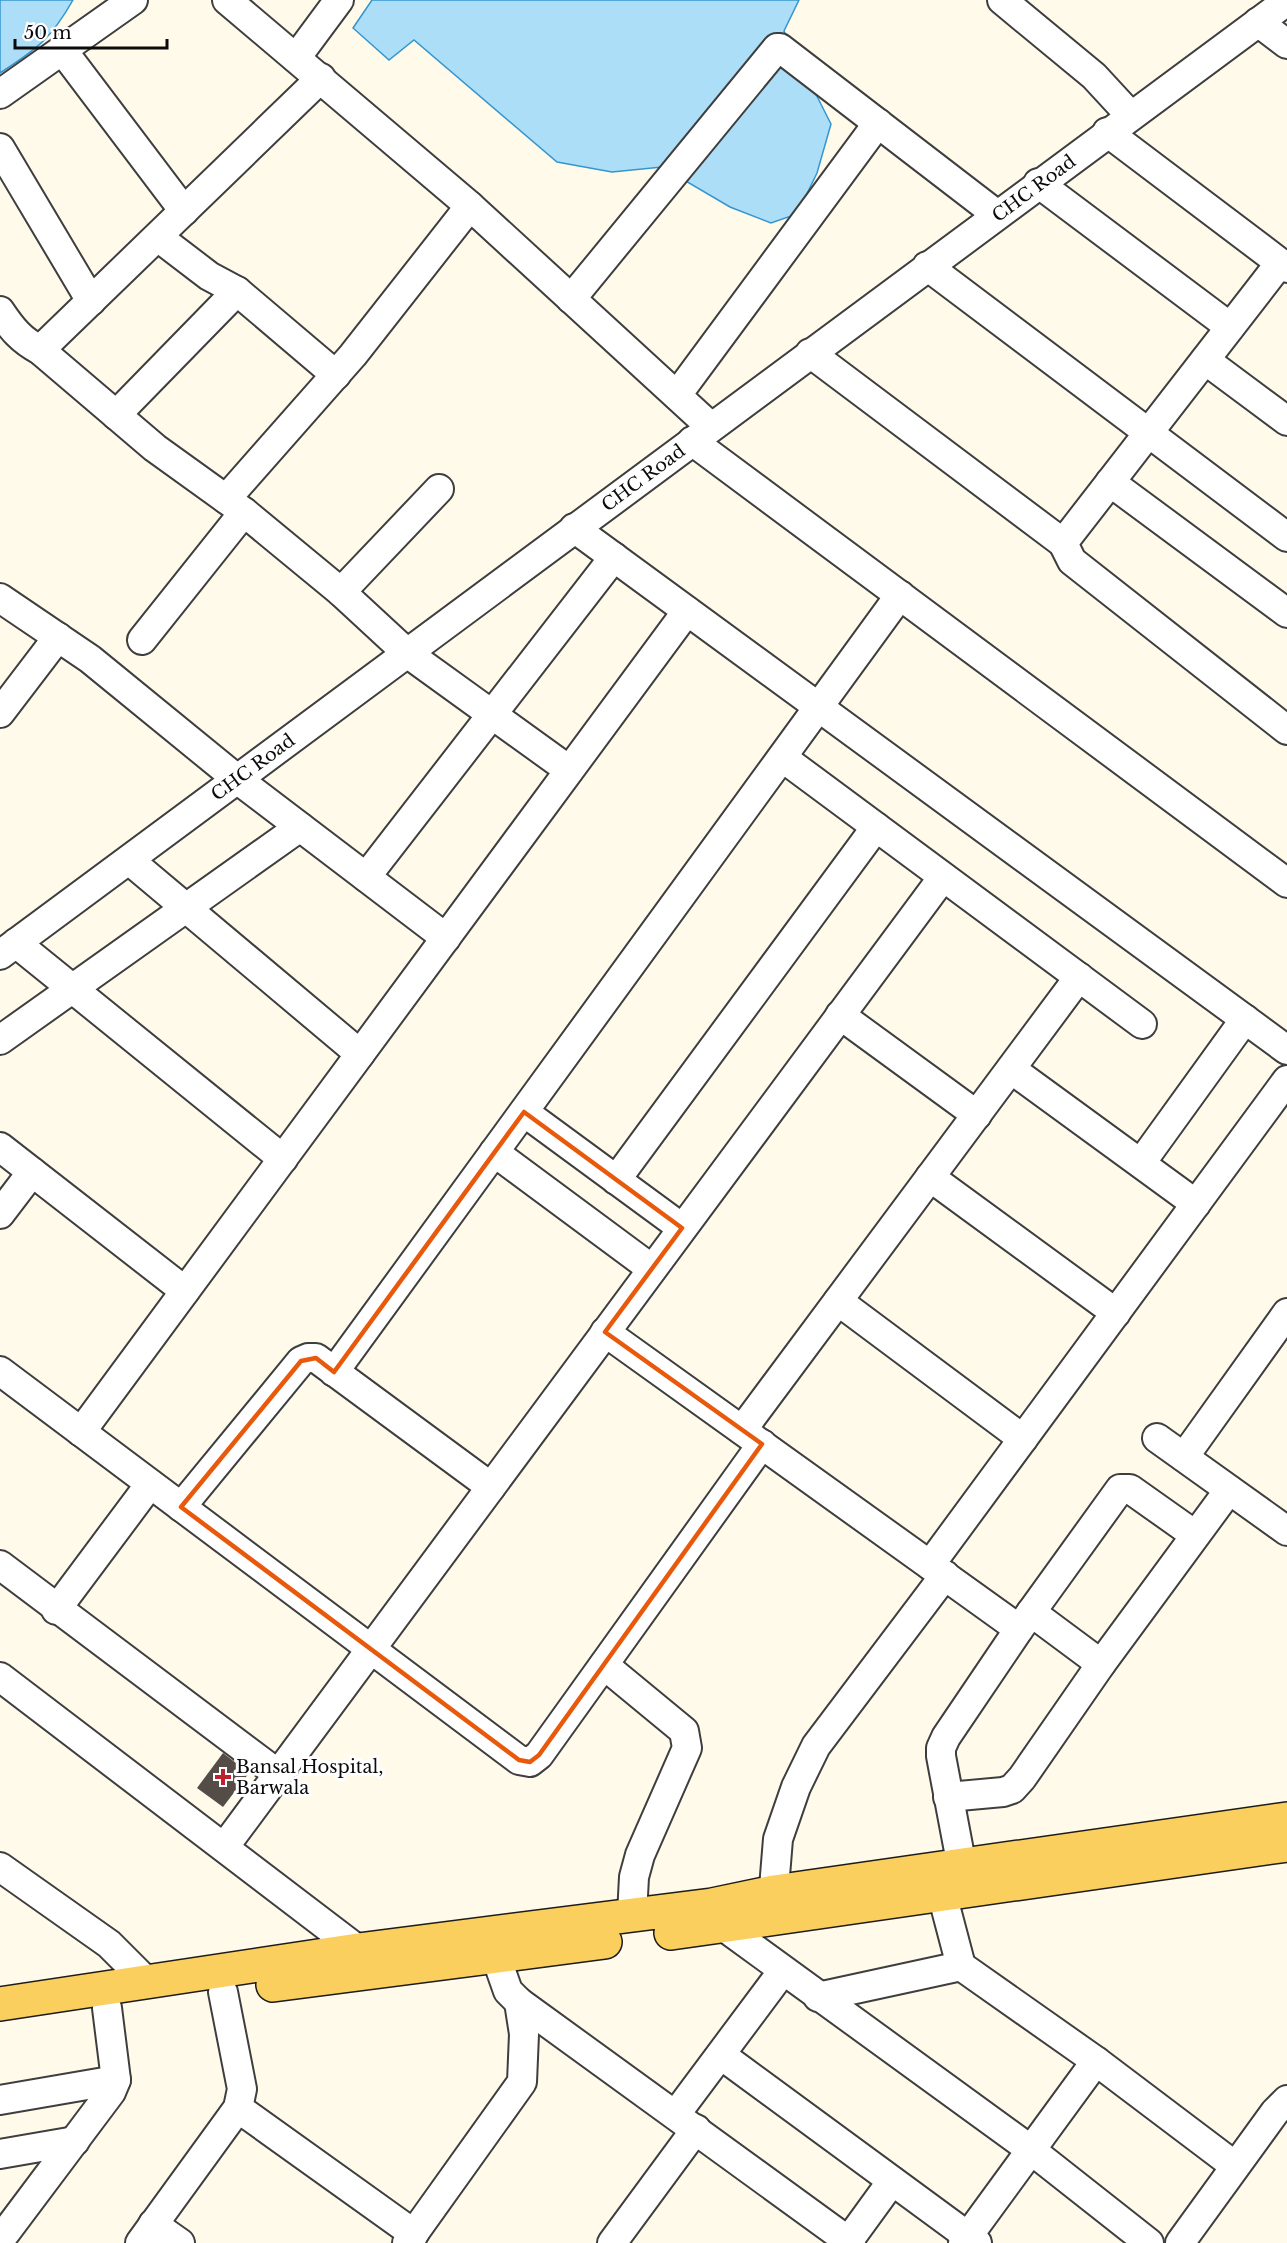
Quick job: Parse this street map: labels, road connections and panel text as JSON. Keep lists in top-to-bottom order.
{
  "streets": {
    "street": ["CHC Road"]
  },
  "places": {
    "health": ["Bansal Hospital, Barwala"]
  },
  "scale_bar": "50 m"
}
